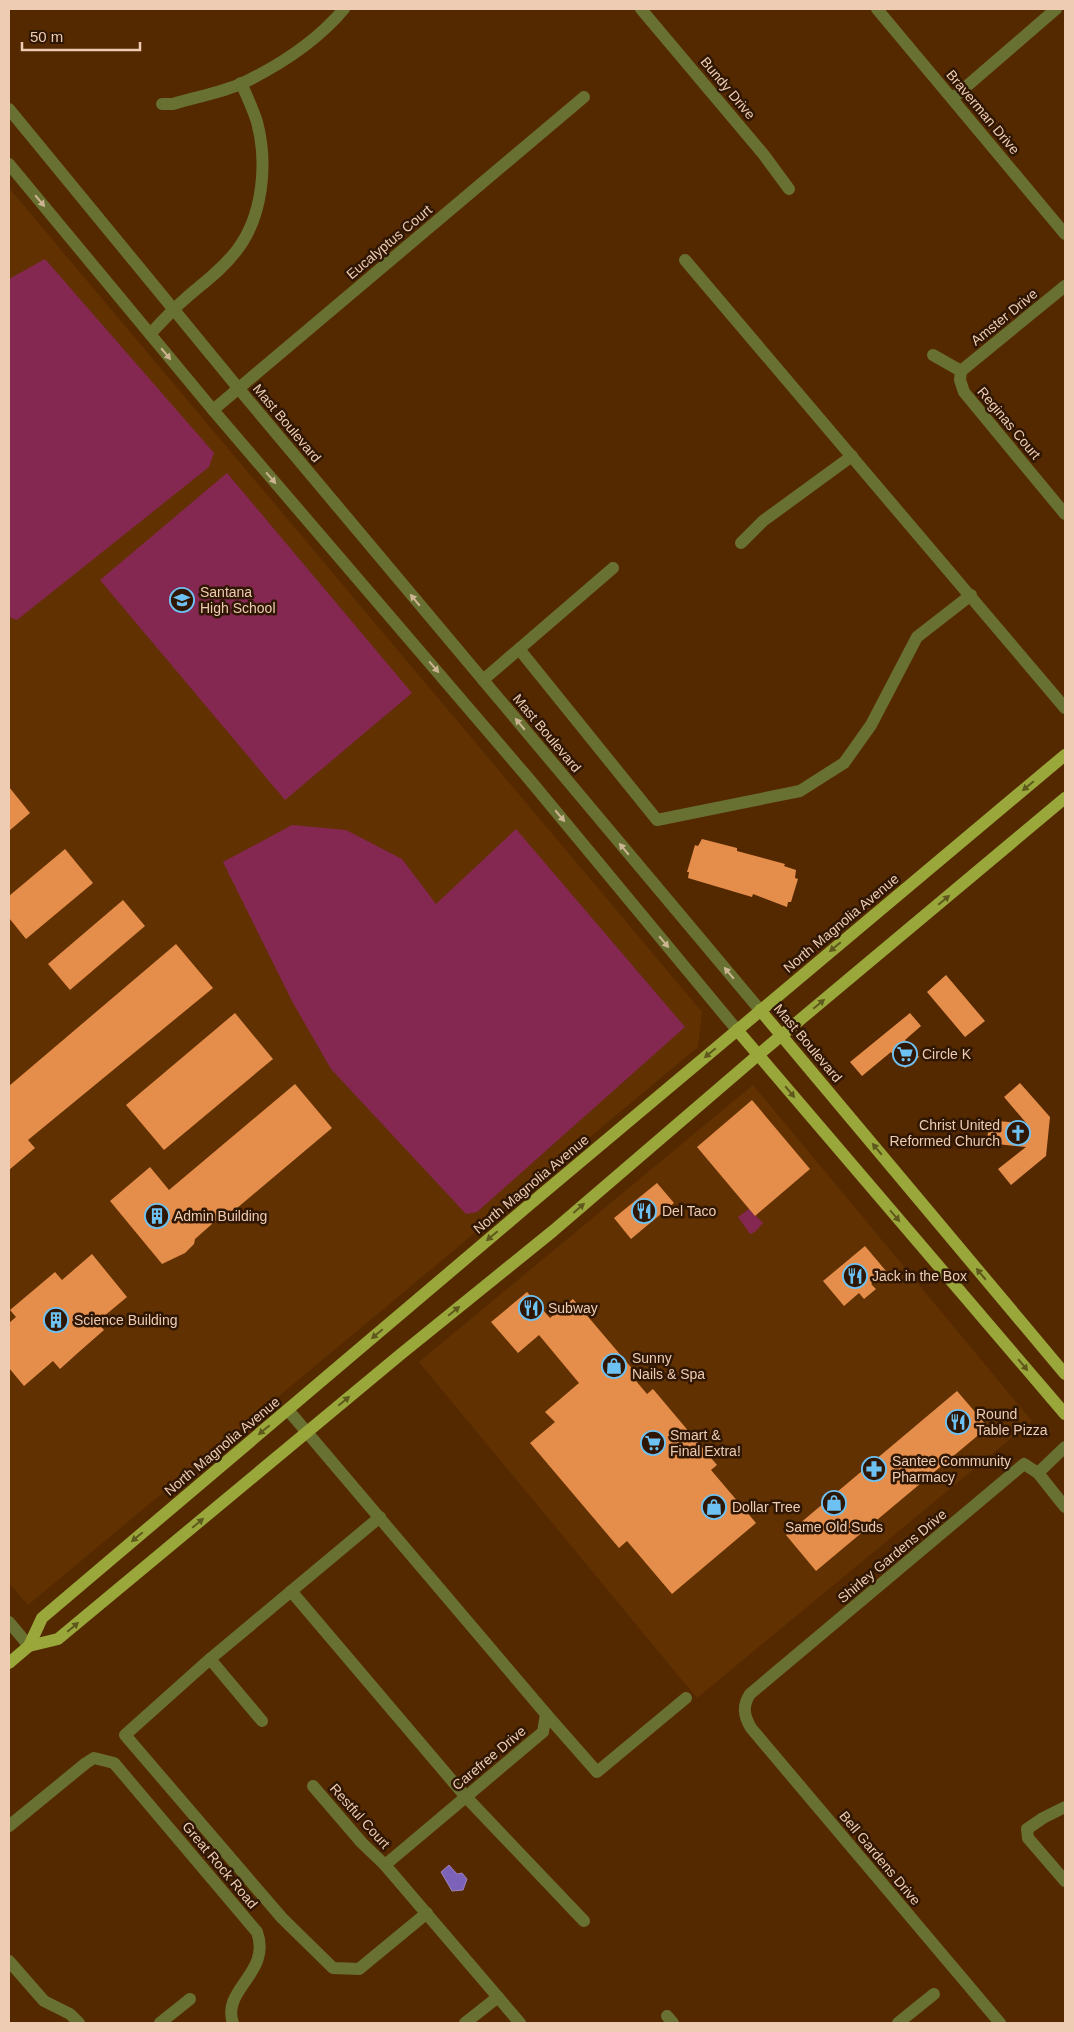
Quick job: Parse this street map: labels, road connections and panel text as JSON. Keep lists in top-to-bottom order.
{
  "streets": {
    "main road": ["Mast Boulevard", "North Magnolia Avenue"],
    "street": [
      "Bundy Drive",
      "Braverman Drive",
      "Eucalyptus Court",
      "Amster Drive",
      "Reginas Court",
      "Shirley Gardens Drive",
      "Carefree Drive",
      "Restful Court",
      "Bell Gardens Drive",
      "Great Rock Road"
    ]
  },
  "crossings": [
    ["Eucalyptus Court", "Mast Boulevard"],
    ["Amster Drive", "Reginas Court"],
    ["Mast Boulevard", "North Magnolia Avenue"],
    ["Shirley Gardens Drive", "Bell Gardens Drive"],
    ["Carefree Drive", "Restful Court"]
  ],
  "places": {
    "school or university": ["Santana High School"],
    "supermarket": ["Circle K", "Smart & Final Extra!"],
    "church": ["Christ United Reformed Church"],
    "restaurant": [
      "Del Taco",
      "Jack in the Box",
      "Subway",
      "Round Table Pizza"
    ],
    "building": ["Admin Building", "Science Building"],
    "shop": ["Sunny Nails & Spa", "Same Old Suds", "Dollar Tree"],
    "pharmacy": ["Santee Community Pharmacy"]
  },
  "scale_bar": "50 m"
}
